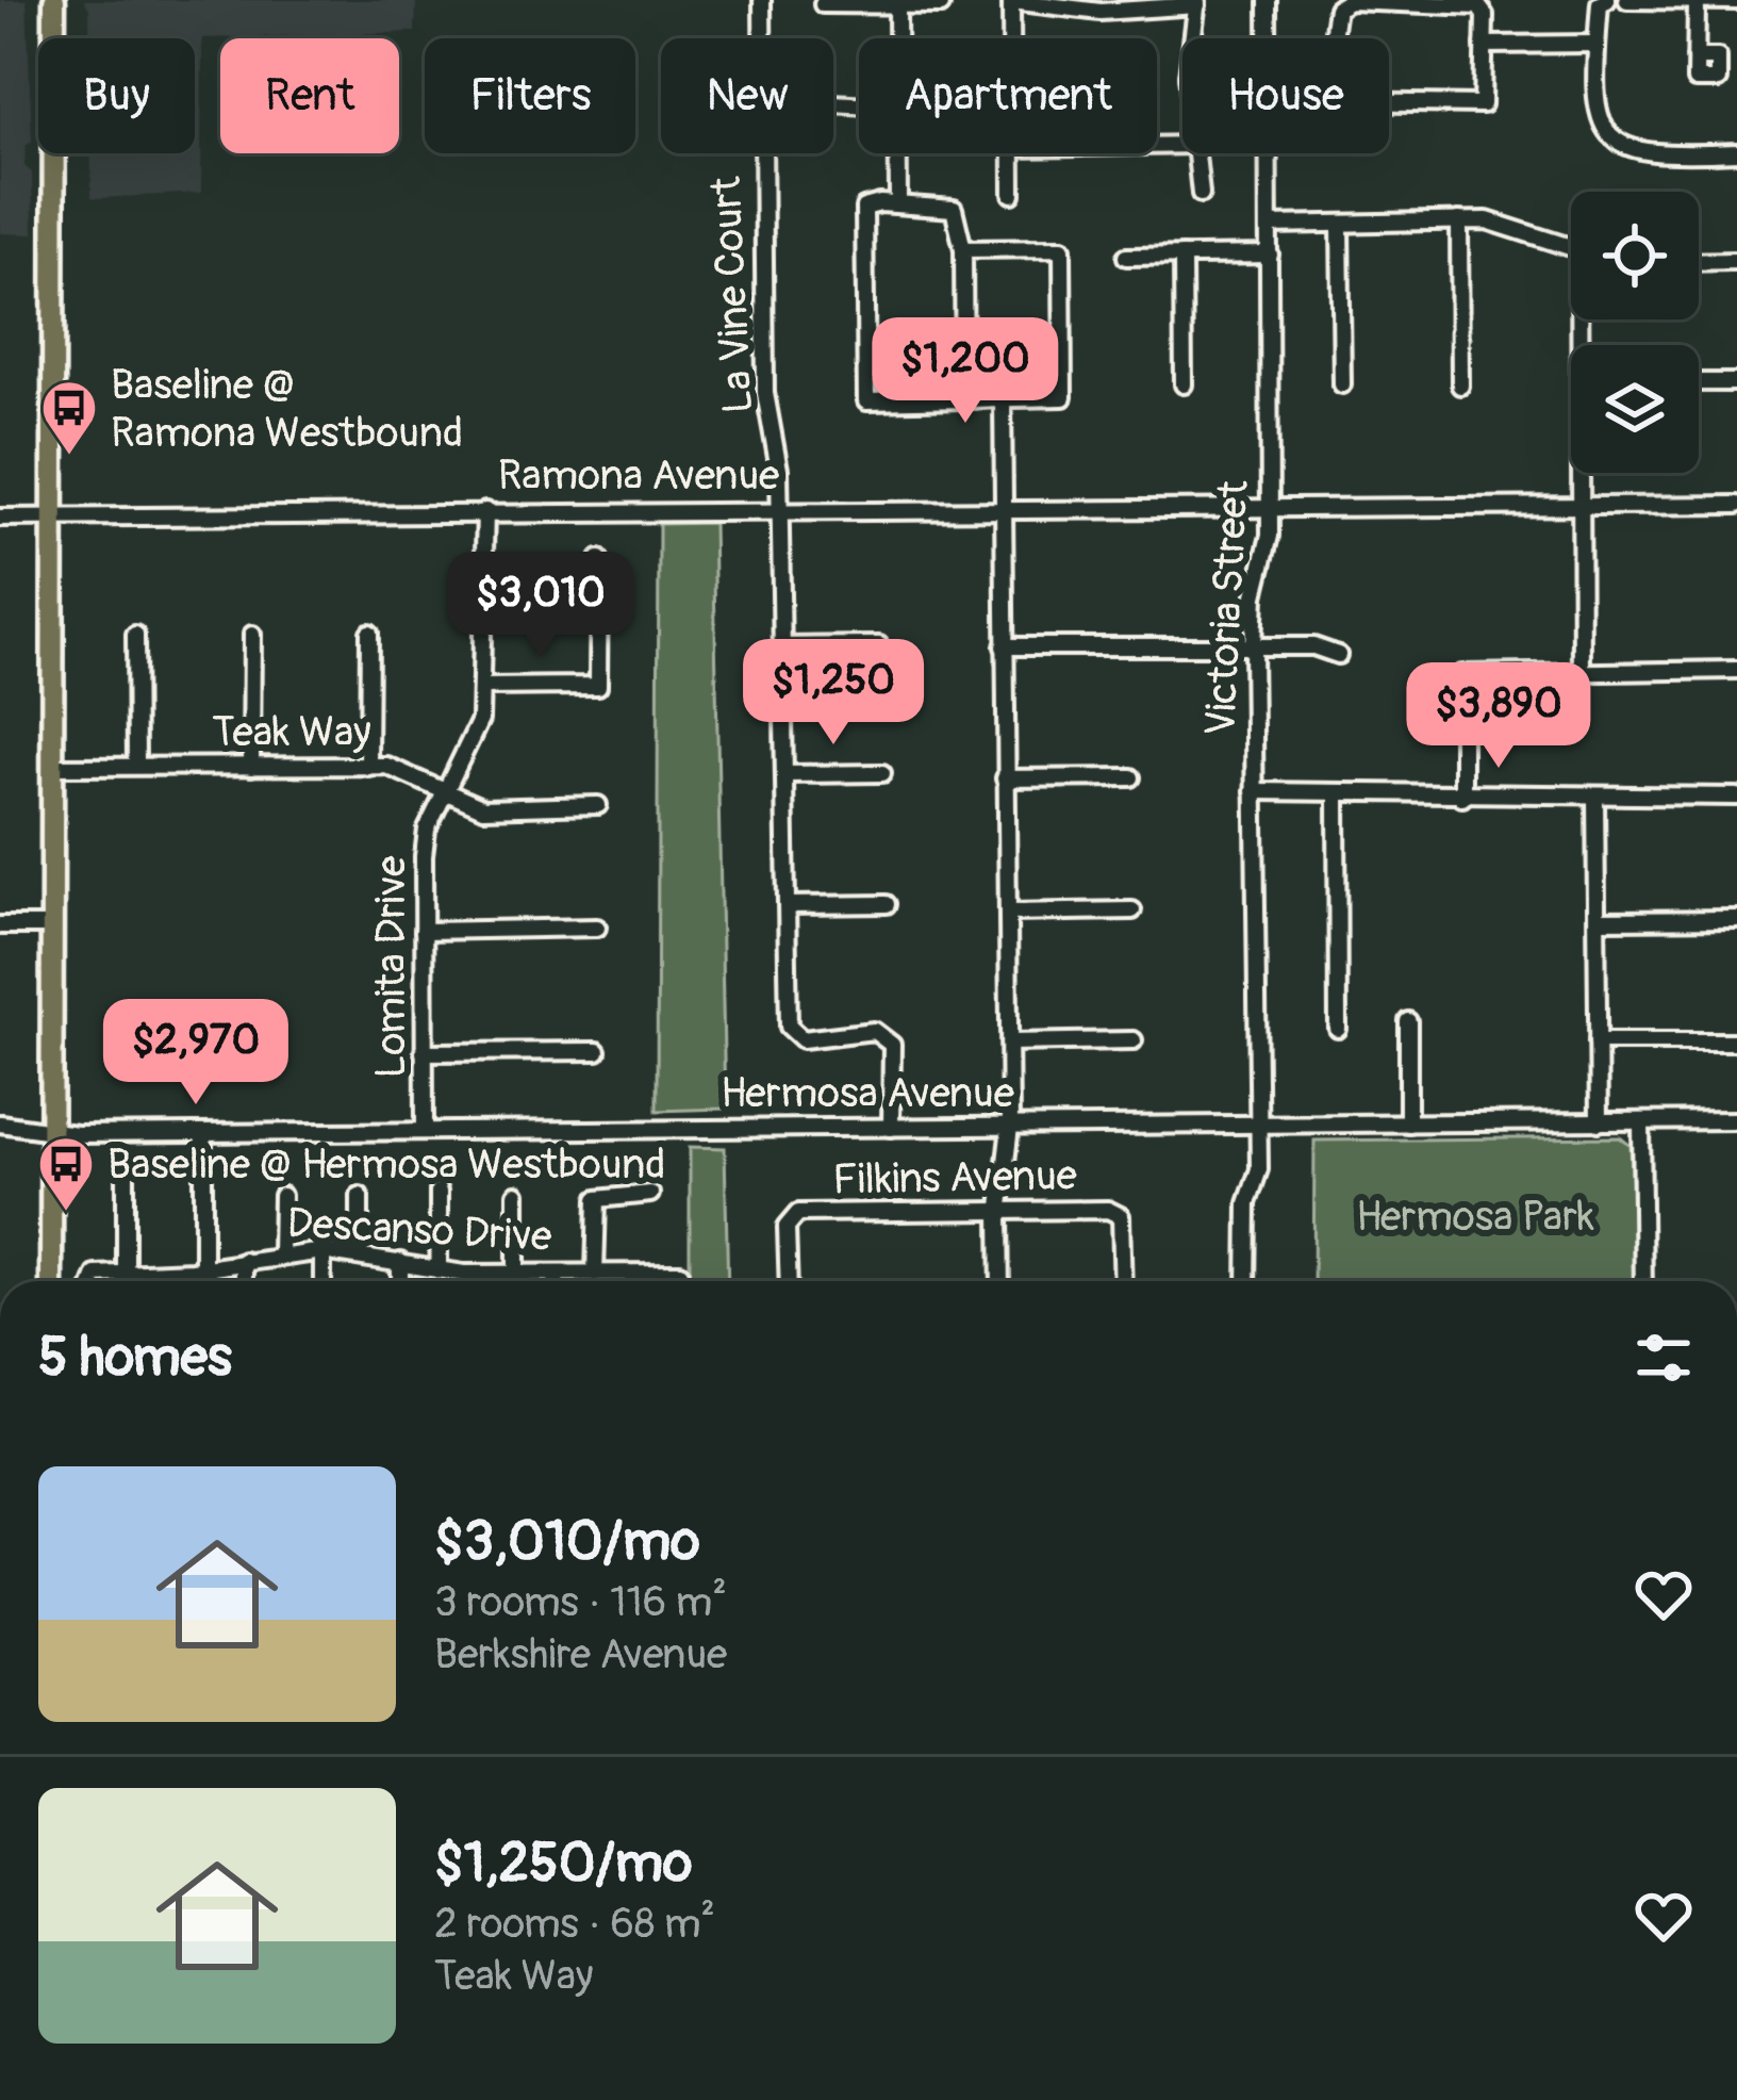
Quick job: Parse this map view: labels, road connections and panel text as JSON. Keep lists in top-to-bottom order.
{
  "streets": {
    "street": [
      "La Vine Court",
      "Ramona Avenue",
      "Victoria Street",
      "Teak Way",
      "Lomita Drive",
      "Hermosa Avenue",
      "Filkins Avenue",
      "Descanso Drive"
    ]
  },
  "crossings": [
    ["La Vine Court", "Ramona Avenue"],
    ["La Vine Court", "Hermosa Avenue"],
    ["Ramona Avenue", "Victoria Street"],
    ["Ramona Avenue", "Lomita Drive"],
    ["Victoria Street", "Hermosa Avenue"],
    ["Teak Way", "Lomita Drive"],
    ["Lomita Drive", "Hermosa Avenue"]
  ],
  "parks": ["Hermosa Park"],
  "places": {
    "bus stop": ["Baseline @ Ramona Westbound", "Baseline @ Hermosa Westbound"]
  },
  "page": {
    "chip": [
      "Buy",
      "Rent",
      "Filters",
      "New",
      "Apartment",
      "House"
    ],
    "price": [
      "$1,200",
      "$3,010",
      "$1,250",
      "$3,890",
      "$2,970"
    ],
    "heading": "5 homes",
    "list": [
      {
        "name": "$3,010/mo",
        "note": "3 rooms · 116 m² · Berkshire Avenue"
      },
      {
        "name": "$1,250/mo",
        "note": "2 rooms · 68 m² · Teak Way"
      }
    ]
  }
}
